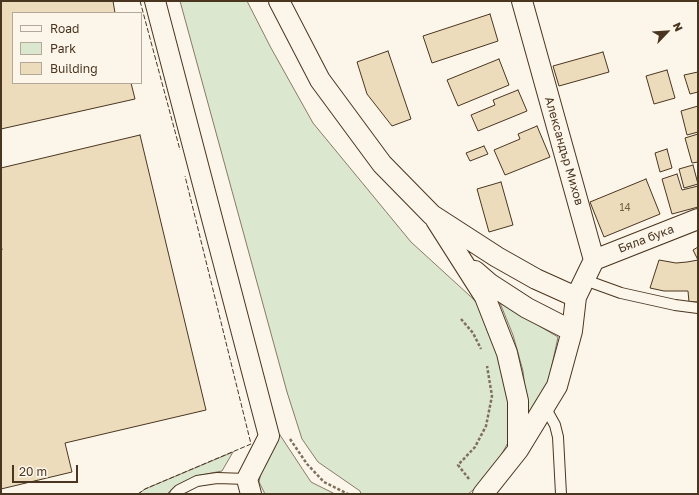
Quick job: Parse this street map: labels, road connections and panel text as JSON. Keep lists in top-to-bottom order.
{
  "streets": {
    "street": ["Александър Михов", "Бяла бука"]
  },
  "crossings": [
    ["Александър Михов", "Бяла бука"]
  ],
  "house_numbers": ["14"],
  "legend": ["Road", "Park", "Building"],
  "scale_bar": "20 m",
  "north": "top right"
}
